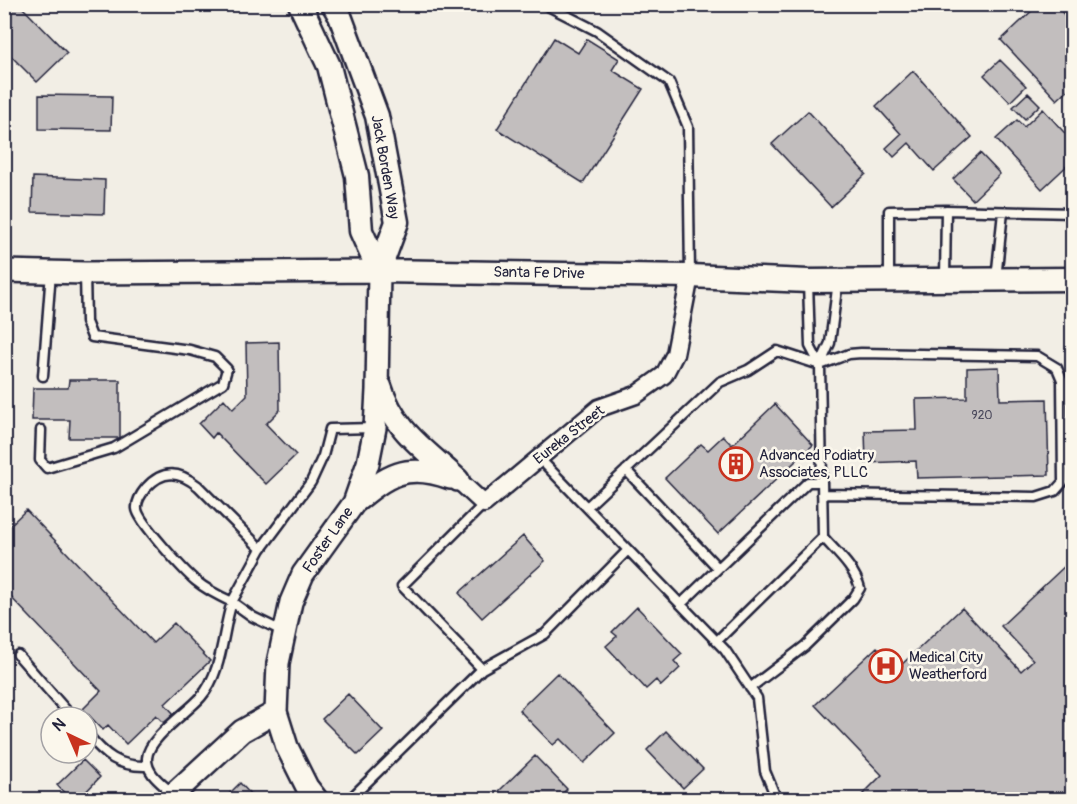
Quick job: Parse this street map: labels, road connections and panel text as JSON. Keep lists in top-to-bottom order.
{
  "streets": {
    "main road": ["Jack Borden Way", "Santa Fe Drive"],
    "street": ["Eureka Street", "Foster Lane"]
  },
  "crossings": [
    ["Jack Borden Way", "Santa Fe Drive"],
    ["Jack Borden Way", "Foster Lane"],
    ["Santa Fe Drive", "Eureka Street"],
    ["Santa Fe Drive", "Foster Lane"]
  ],
  "places": {
    "building": ["Advanced Podiatry Associates, PLLC"],
    "hospital": ["Medical City Weatherford"]
  },
  "house_numbers": ["920"],
  "north": "top left"
}
